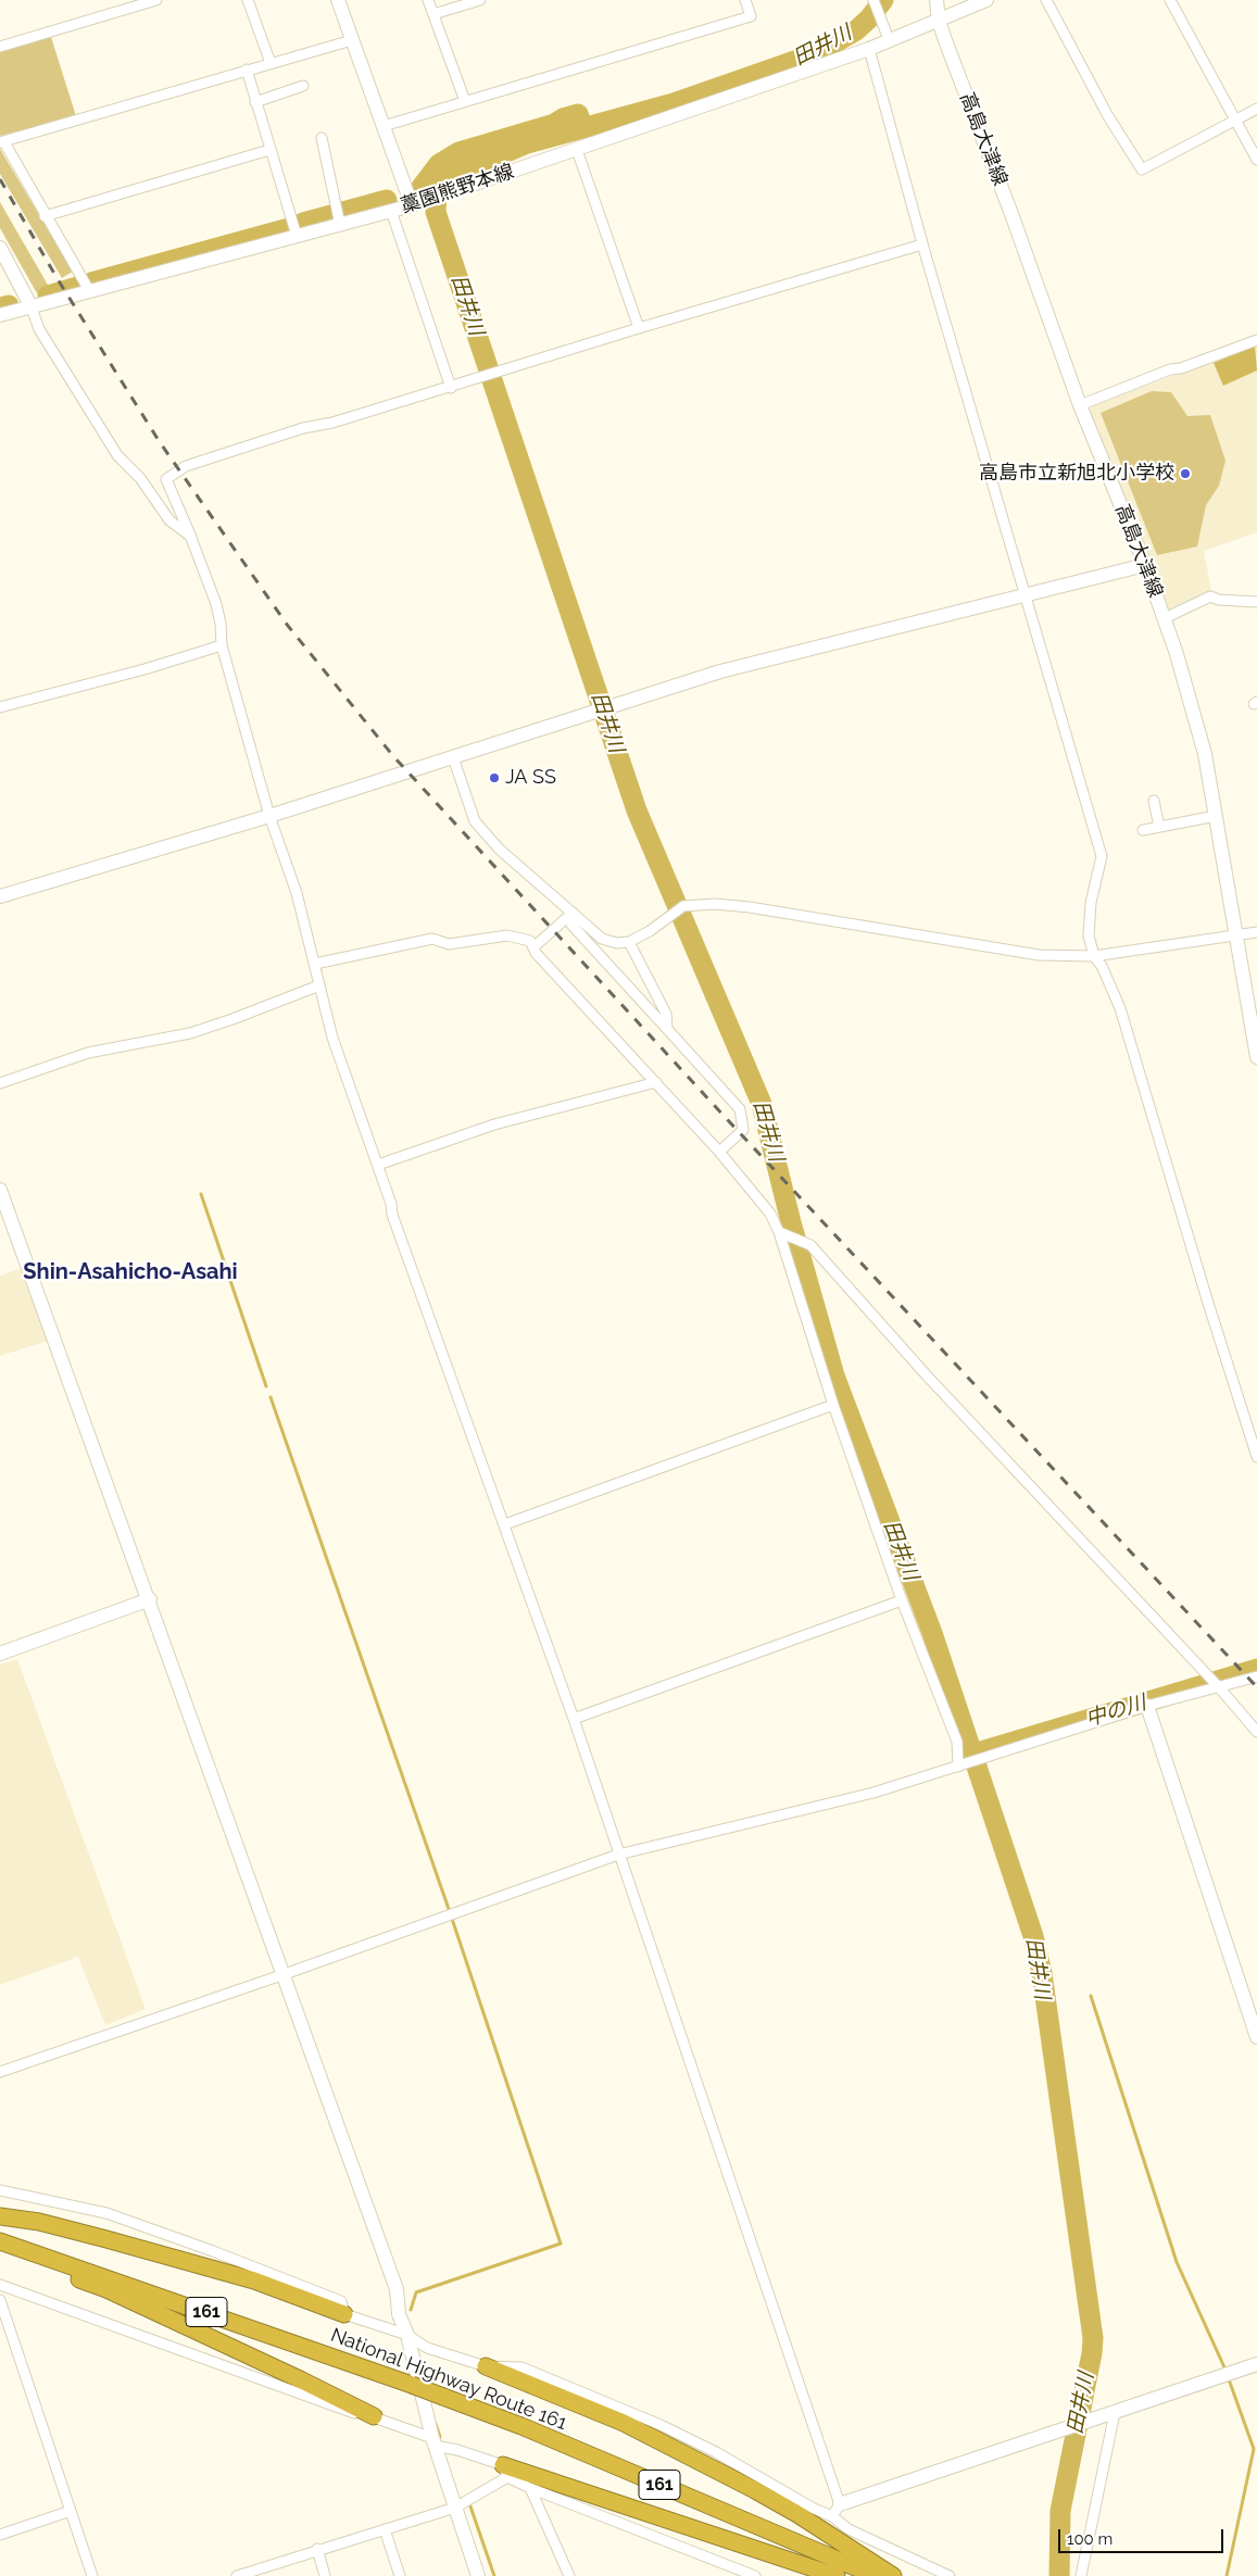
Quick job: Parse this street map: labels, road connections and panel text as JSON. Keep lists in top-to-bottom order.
{
  "streets": {
    "highway": ["161", "National Highway Route 161"],
    "street": ["高島大津線", "藁園熊野本線"]
  },
  "crossings": [
    ["高島大津線", "藁園熊野本線"]
  ],
  "districts": ["Shin-Asahicho-Asahi"],
  "water": ["田井川", "中の川"],
  "places": ["高島市立新旭北小学校", "JA SS"],
  "scale_bar": "100 m"
}
